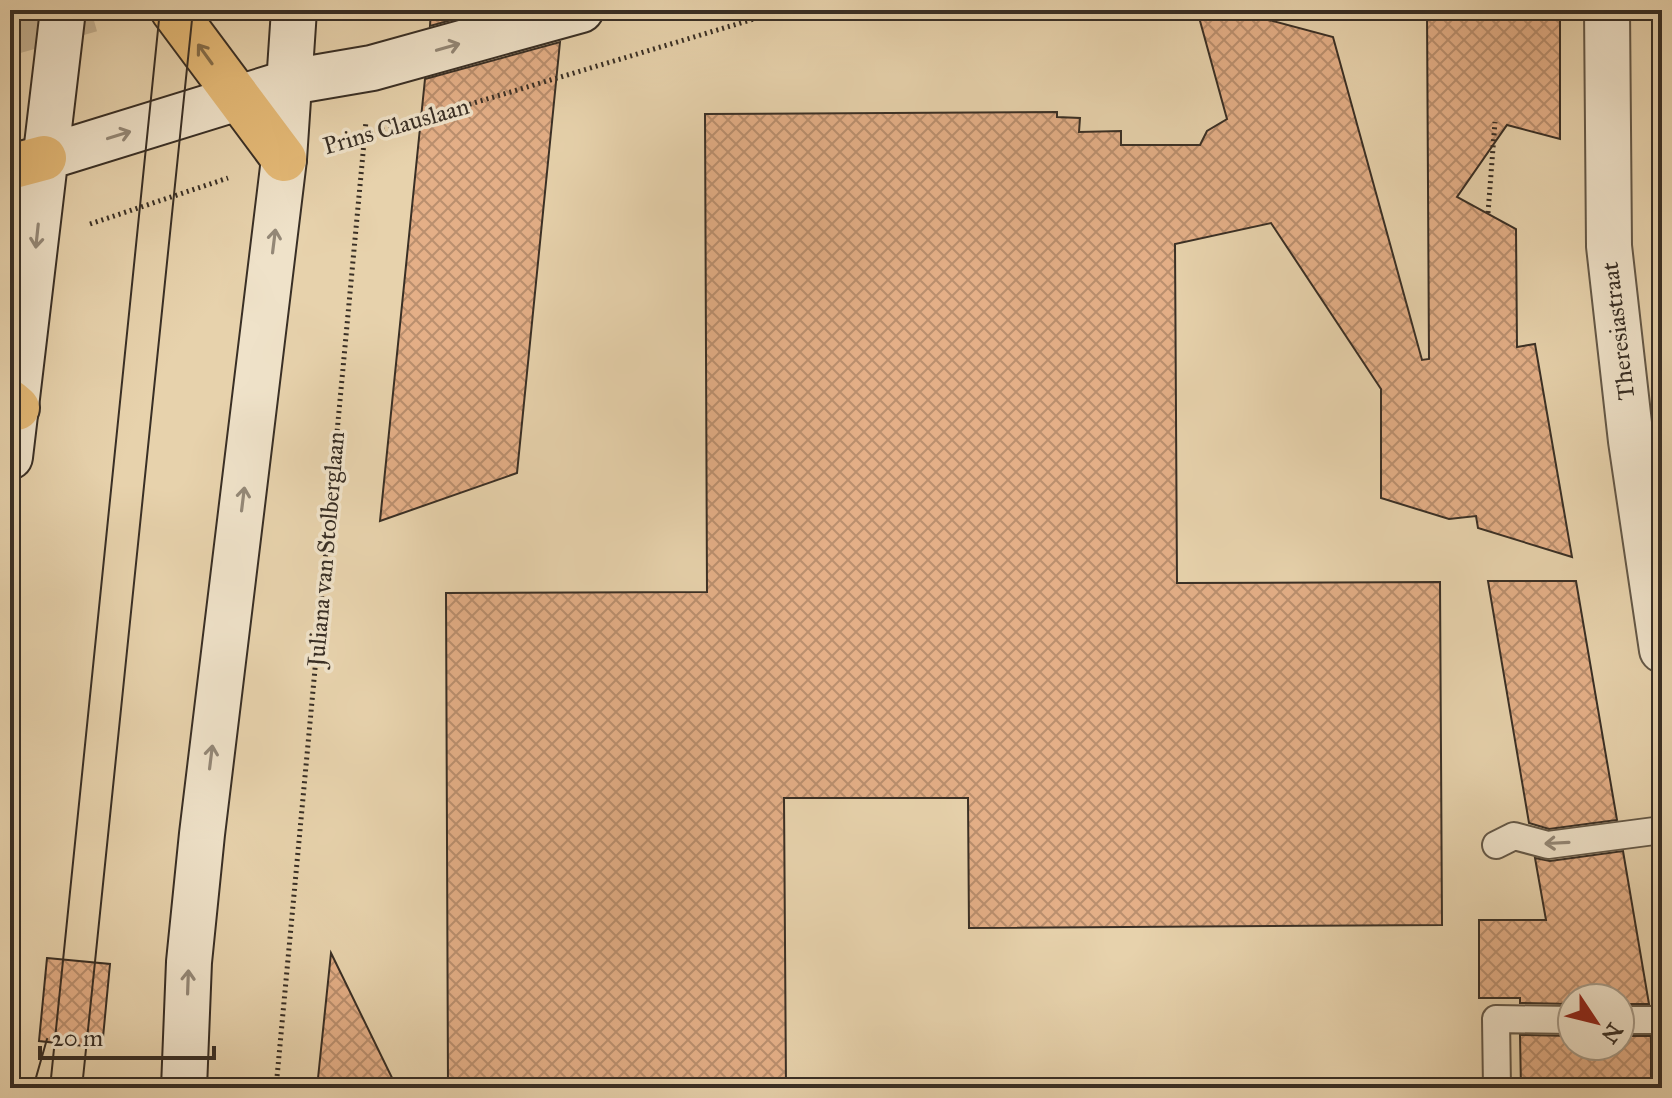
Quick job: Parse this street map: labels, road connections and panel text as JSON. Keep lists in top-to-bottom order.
{
  "streets": {
    "street": ["Theresiastraat"],
    "path": ["Prins Clauslaan", "Juliana van Stolberglaan"]
  },
  "crossings": [
    ["Prins Clauslaan", "Juliana van Stolberglaan"]
  ],
  "scale_bar": "20 m",
  "north": "bottom right"
}
